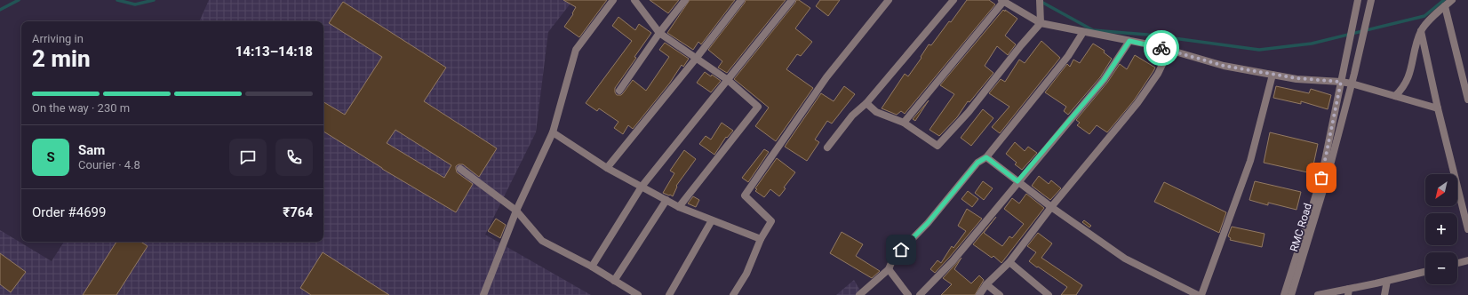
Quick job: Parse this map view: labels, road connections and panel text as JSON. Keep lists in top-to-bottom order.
{
  "streets": {
    "street": ["RMC Road"]
  },
  "north": "bottom left",
  "page": {
    "heading": ["2 min", "Arriving in", "14:13–14:18"],
    "panel": [
      "Sam",
      "Courier · 4.8",
      "Order #4699",
      "₹764"
    ],
    "bar": "On the way · 230 m",
    "round": "S",
    "map_buttons": ["+", "−"]
  }
}
